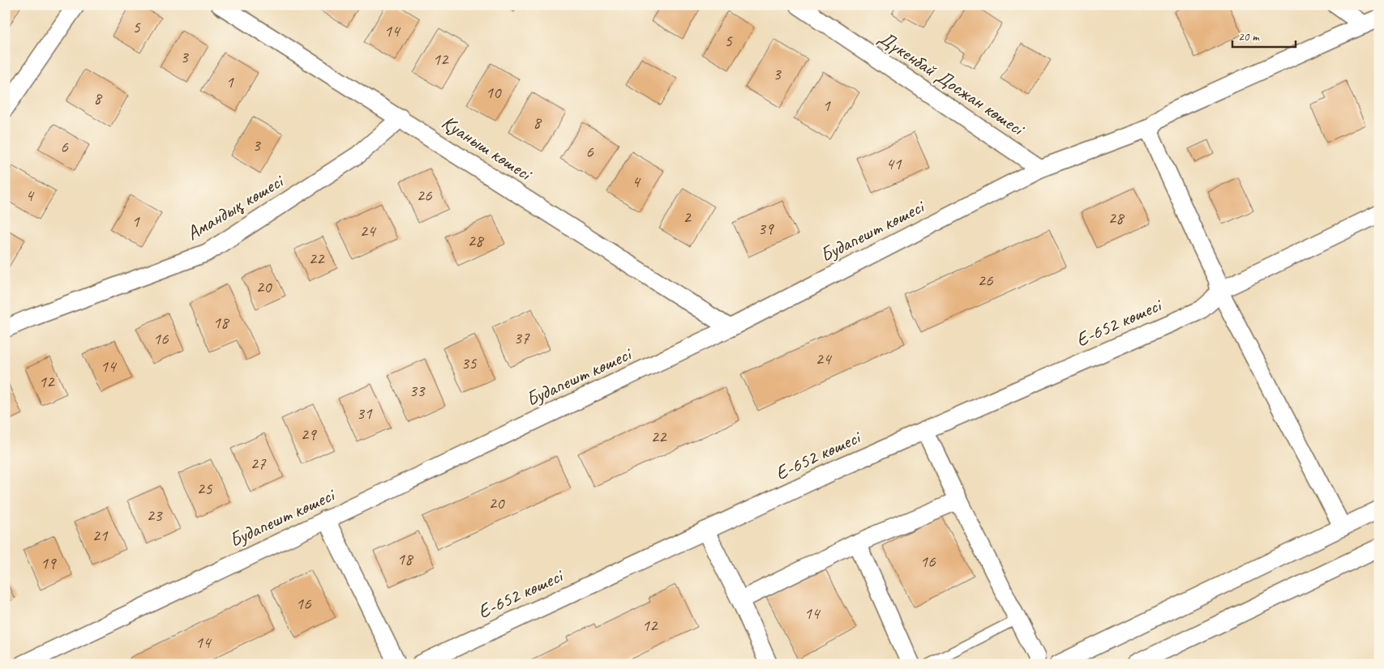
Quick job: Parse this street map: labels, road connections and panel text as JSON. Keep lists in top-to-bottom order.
{
  "streets": {
    "street": [
      "Дүкенбай Досжан көшесі",
      "Қуаныш көшесі",
      "Амандық көшесі",
      "Будапешт көшесі",
      "Е-652 көшесі"
    ]
  },
  "crossings": [
    ["Дүкенбай Досжан көшесі", "Будапешт көшесі"],
    ["Қуаныш көшесі", "Амандық көшесі"],
    ["Қуаныш көшесі", "Будапешт көшесі"]
  ],
  "house_numbers": [
    "5",
    "14",
    "5",
    "3",
    "12",
    "3",
    "1",
    "10",
    "8",
    "1",
    "8",
    "3",
    "6",
    "6",
    "41",
    "4",
    "4",
    "26",
    "2",
    "28",
    "1",
    "39",
    "24",
    "28",
    "22",
    "26",
    "20",
    "18",
    "37",
    "16",
    "24",
    "35",
    "14",
    "12",
    "33",
    "31",
    "29",
    "22",
    "27",
    "25",
    "20",
    "23",
    "21",
    "18",
    "16",
    "19",
    "16",
    "14",
    "12",
    "14"
  ],
  "scale_bar": "20 m"
}
